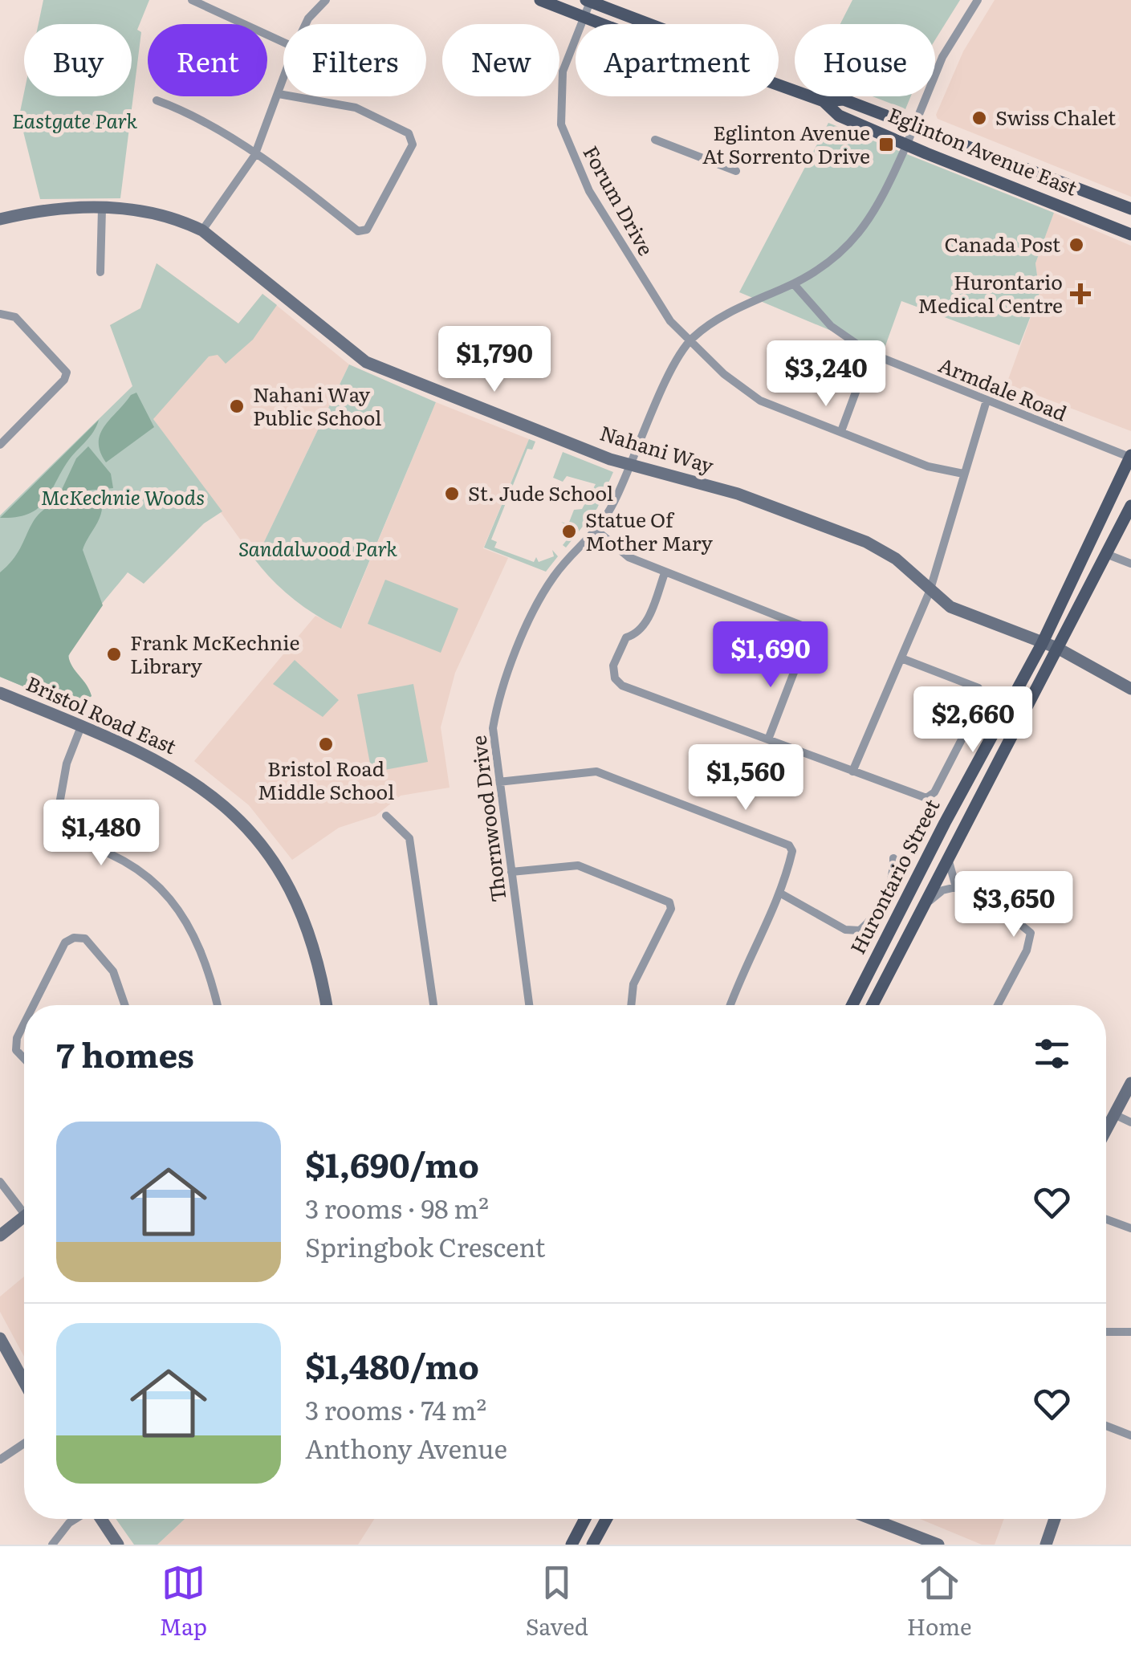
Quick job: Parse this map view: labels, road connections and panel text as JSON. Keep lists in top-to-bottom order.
{
  "streets": {
    "main road": ["Eglinton Avenue East", "Hurontario Street"],
    "street": [
      "Forum Drive",
      "Armdale Road",
      "Nahani Way",
      "Bristol Road East",
      "Thornwood Drive"
    ]
  },
  "crossings": [
    ["Eglinton Avenue East", "Forum Drive"],
    ["Eglinton Avenue East", "Thornwood Drive"],
    ["Forum Drive", "Thornwood Drive"],
    ["Armdale Road", "Thornwood Drive"],
    ["Armdale Road", "Hurontario Street"],
    ["Nahani Way", "Thornwood Drive"],
    ["Nahani Way", "Hurontario Street"]
  ],
  "parks": ["Eastgate Park", "McKechnie Woods", "Sandalwood Park"],
  "places": {
    "other": [
      "Swiss Chalet",
      "Canada Post",
      "Nahani Way Public School",
      "St. Jude School",
      "Statue Of Mother Mary",
      "Frank McKechnie Library",
      "Bristol Road Middle School"
    ],
    "transit": ["Eglinton Avenue At Sorrento Drive"],
    "health": ["Hurontario Medical Centre"]
  },
  "page": {
    "chip": [
      "Buy",
      "Rent",
      "Filters",
      "New",
      "Apartment",
      "House"
    ],
    "price": [
      "$1,790",
      "$3,240",
      "$1,690",
      "$2,660",
      "$1,560",
      "$1,480",
      "$3,650"
    ],
    "heading": "7 homes",
    "list": [
      {
        "name": "$1,690/mo",
        "note": "3 rooms · 98 m² · Springbok Crescent"
      },
      {
        "name": "$1,480/mo",
        "note": "3 rooms · 74 m² · Anthony Avenue"
      }
    ],
    "tabs": ["Map", "Saved", "Home"]
  }
}
